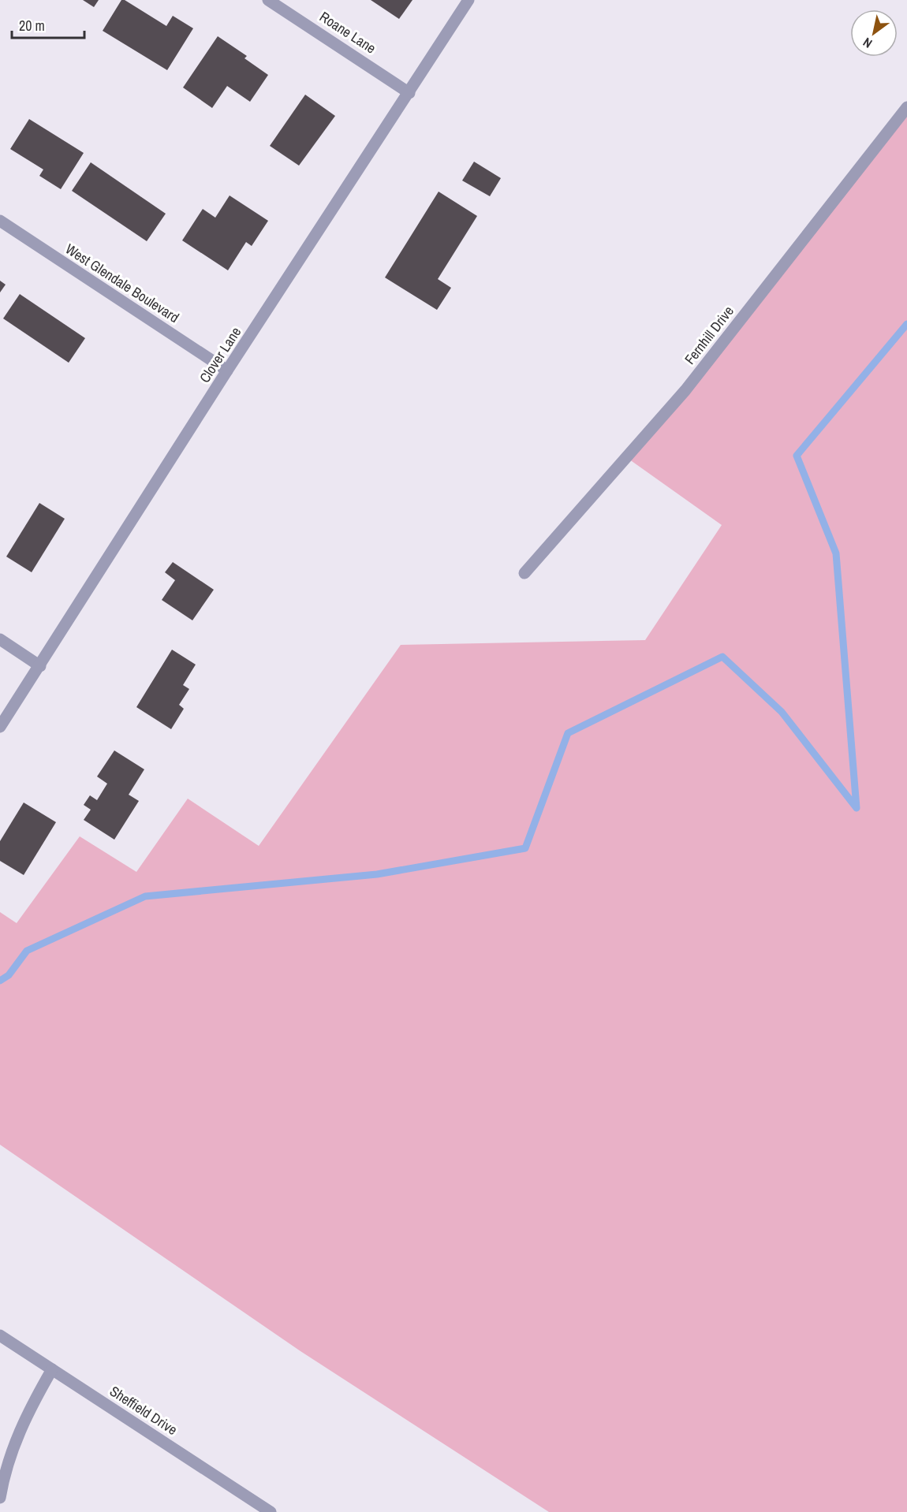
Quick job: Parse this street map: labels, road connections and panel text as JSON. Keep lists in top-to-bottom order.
{
  "streets": {
    "street": [
      "Roane Lane",
      "West Glendale Boulevard",
      "Fernhill Drive",
      "Clover Lane",
      "Sheffield Drive"
    ]
  },
  "crossings": [
    ["Roane Lane", "Clover Lane"],
    ["West Glendale Boulevard", "Clover Lane"]
  ],
  "scale_bar": "20 m",
  "north": "bottom left"
}
